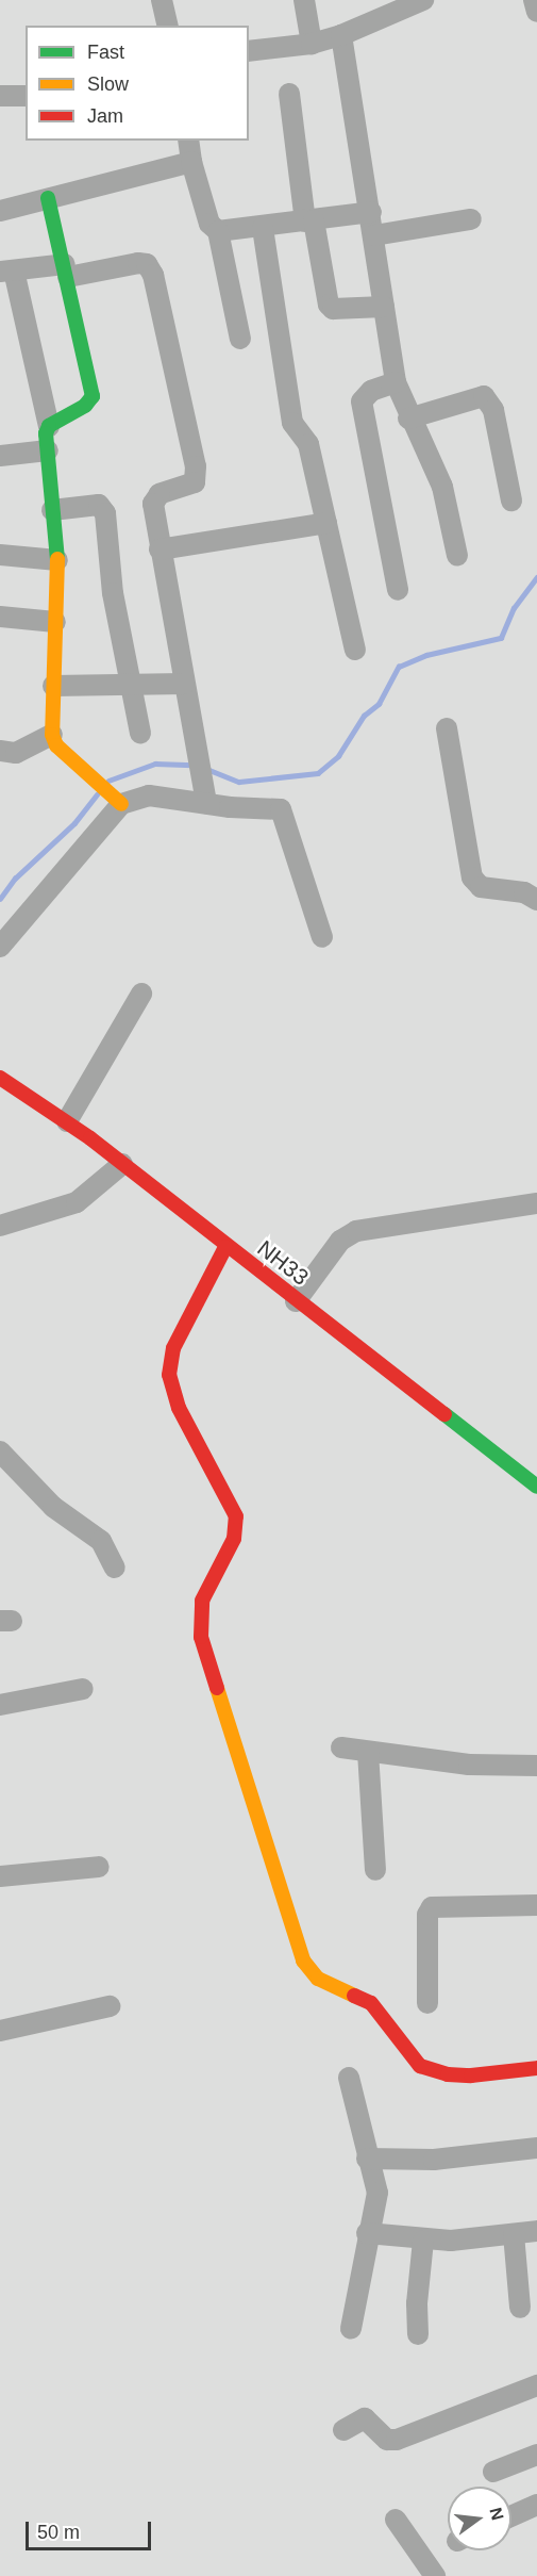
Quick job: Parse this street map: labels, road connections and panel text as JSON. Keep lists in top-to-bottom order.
{
  "streets": {
    "street": ["NH33"]
  },
  "legend": ["Fast", "Slow", "Jam"],
  "scale_bar": "50 m",
  "north": "right"
}
